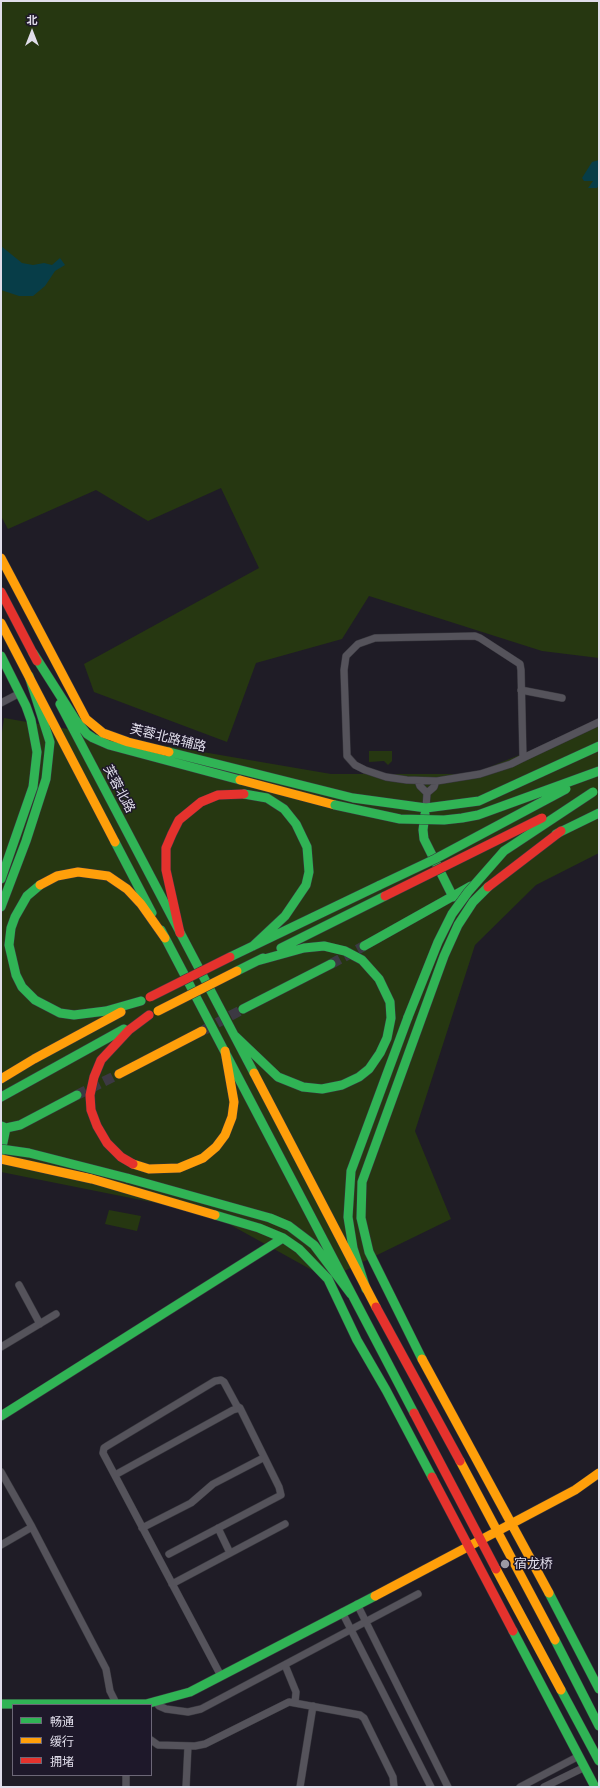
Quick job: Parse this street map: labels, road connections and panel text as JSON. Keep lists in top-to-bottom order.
{
  "streets": {
    "main road": ["芙蓉北路辅路", "芙蓉北路"]
  },
  "places": ["宿龙桥"],
  "legend": ["畅通", "缓行", "拥堵"],
  "north": "top"
}
